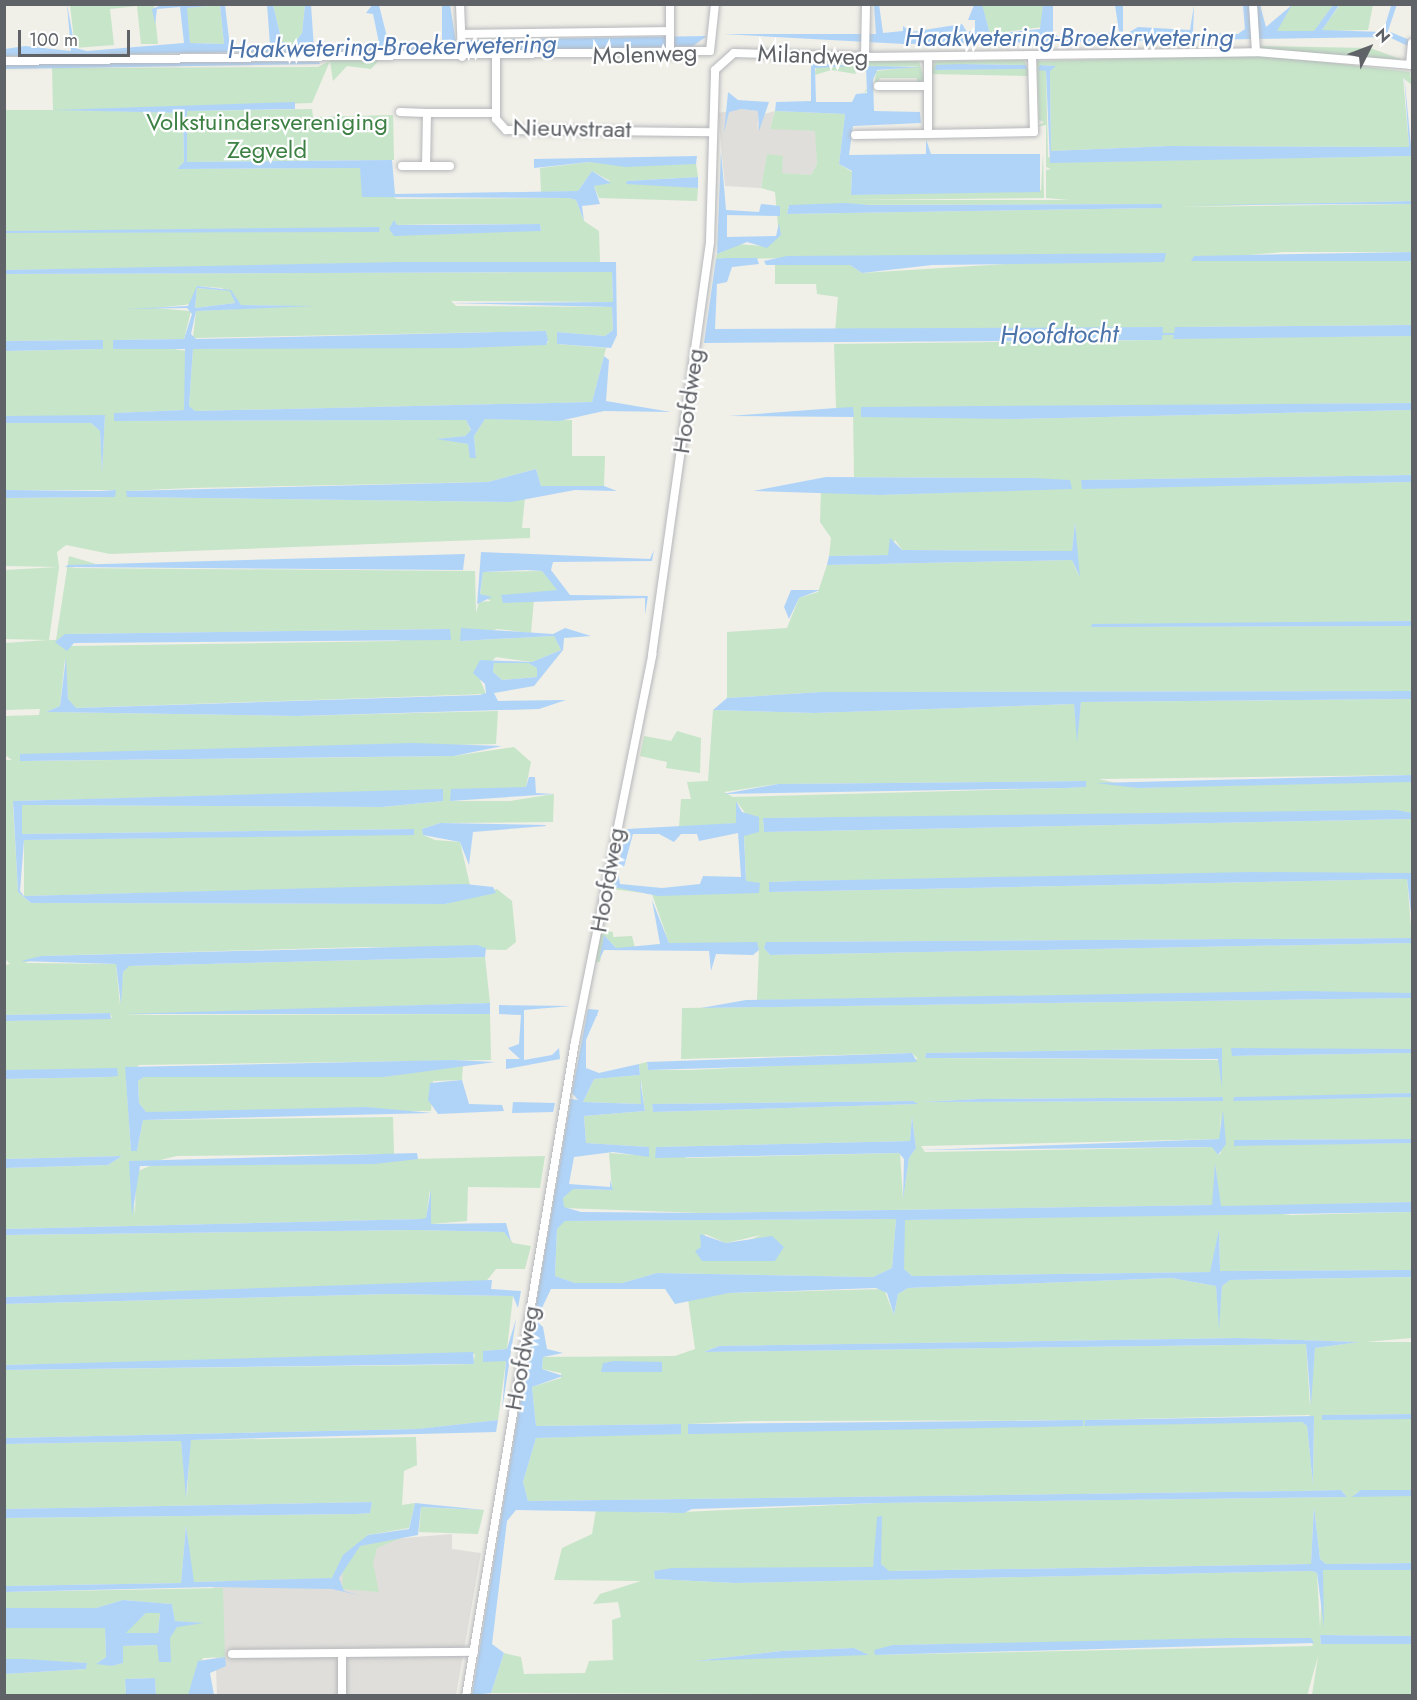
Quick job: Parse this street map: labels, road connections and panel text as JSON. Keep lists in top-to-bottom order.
{
  "streets": {
    "street": [
      "Molenweg",
      "Milandweg",
      "Nieuwstraat",
      "Hoofdweg"
    ]
  },
  "crossings": [
    ["Molenweg", "Nieuwstraat"],
    ["Milandweg", "Hoofdweg"],
    ["Nieuwstraat", "Hoofdweg"]
  ],
  "water": ["Haakwetering-Broekerwetering", "Hoofdtocht"],
  "parks": ["Volkstuindersvereniging Zegveld"],
  "scale_bar": "100 m",
  "north": "top right"
}
